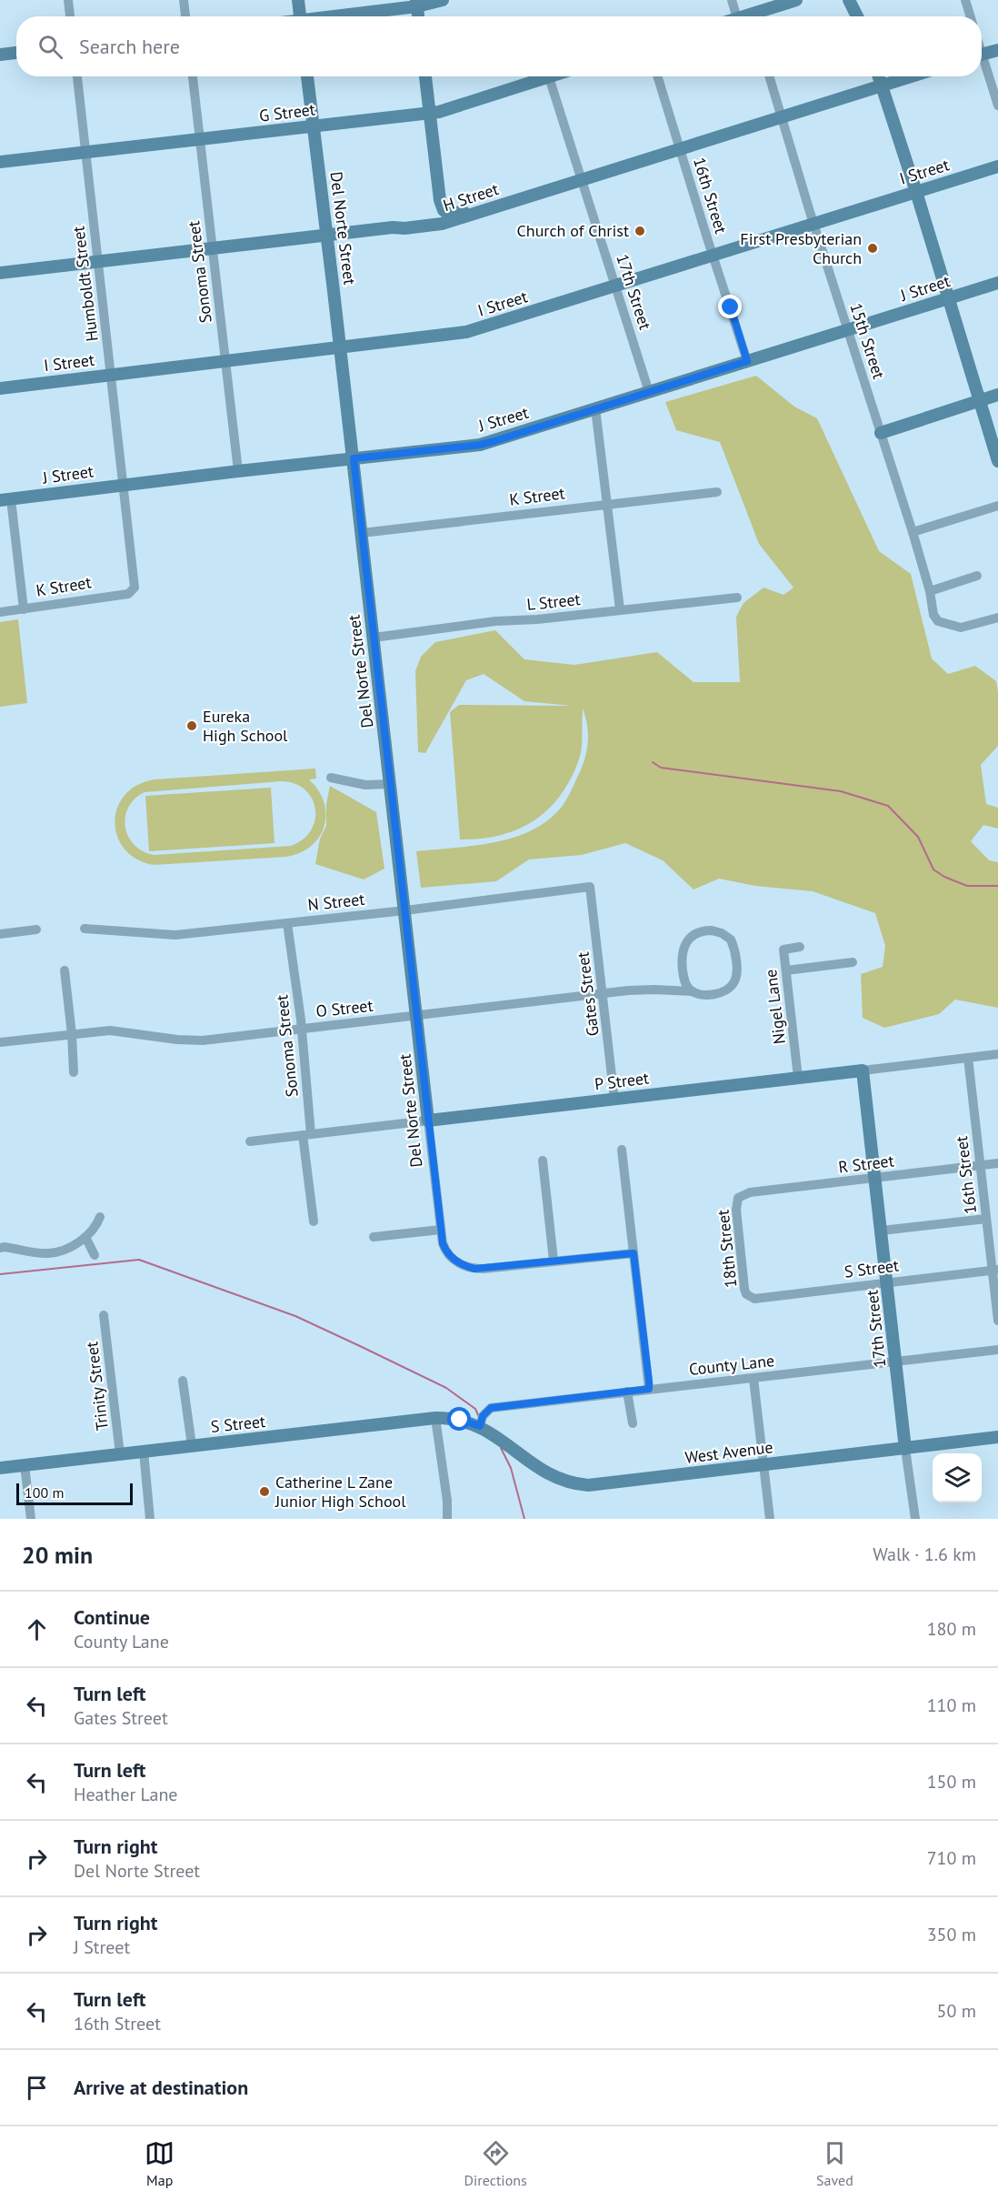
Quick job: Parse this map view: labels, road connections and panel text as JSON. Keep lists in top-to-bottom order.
{
  "streets": {
    "street": [
      "G Street",
      "I Street",
      "16th Street",
      "H Street",
      "Del Norte Street",
      "Sonoma Street",
      "Humboldt Street",
      "J Street",
      "17th Street",
      "15th Street",
      "K Street",
      "L Street",
      "N Street",
      "Gates Street",
      "Nigel Lane",
      "O Street",
      "P Street",
      "R Street",
      "18th Street",
      "S Street",
      "County Lane",
      "Trinity Street",
      "West Avenue"
    ]
  },
  "crossings": [
    ["G Street", "Del Norte Street"],
    ["G Street", "Sonoma Street"],
    ["G Street", "Humboldt Street"],
    ["G Street", "17th Street"],
    ["I Street", "16th Street"],
    ["I Street", "Del Norte Street"],
    ["I Street", "Sonoma Street"],
    ["I Street", "Humboldt Street"],
    ["I Street", "17th Street"],
    ["I Street", "15th Street"],
    ["16th Street", "H Street"],
    ["16th Street", "J Street"],
    ["16th Street", "P Street"],
    ["16th Street", "R Street"],
    ["16th Street", "S Street"],
    ["H Street", "Del Norte Street"],
    ["H Street", "Sonoma Street"],
    ["H Street", "Humboldt Street"],
    ["H Street", "17th Street"],
    ["H Street", "15th Street"],
    ["Del Norte Street", "J Street"],
    ["Del Norte Street", "K Street"],
    ["Del Norte Street", "L Street"],
    ["Del Norte Street", "N Street"],
    ["Del Norte Street", "O Street"],
    ["Del Norte Street", "P Street"],
    ["Sonoma Street", "J Street"],
    ["Sonoma Street", "N Street"],
    ["Sonoma Street", "O Street"],
    ["Sonoma Street", "P Street"],
    ["Humboldt Street", "J Street"],
    ["Humboldt Street", "K Street"],
    ["J Street", "17th Street"],
    ["J Street", "15th Street"],
    ["17th Street", "P Street"],
    ["17th Street", "R Street"],
    ["17th Street", "S Street"],
    ["17th Street", "County Lane"],
    ["17th Street", "West Avenue"],
    ["N Street", "Gates Street"],
    ["Gates Street", "O Street"],
    ["Gates Street", "P Street"],
    ["Nigel Lane", "P Street"],
    ["R Street", "18th Street"],
    ["18th Street", "S Street"],
    ["S Street", "County Lane"],
    ["S Street", "Trinity Street"],
    ["S Street", "West Avenue"],
    ["County Lane", "West Avenue"]
  ],
  "places": [
    "Church of Christ",
    "First Presbyterian Church",
    "Eureka High School",
    "Catherine L Zane Junior High School"
  ],
  "scale_bar": "100 m",
  "page": {
    "search": "Search here",
    "scale": "100 m",
    "heading": ["20 min", "Walk · 1.6 km"],
    "list": [
      ["Continue", "County Lane", "180 m"],
      ["Turn left", "Gates Street", "110 m"],
      ["Turn left", "Heather Lane", "150 m"],
      ["Turn right", "Del Norte Street", "710 m"],
      ["Turn right", "J Street", "350 m"],
      ["Turn left", "16th Street", "50 m"],
      "Arrive at destination"
    ],
    "nav": ["Map", "Directions", "Saved"]
  }
}
